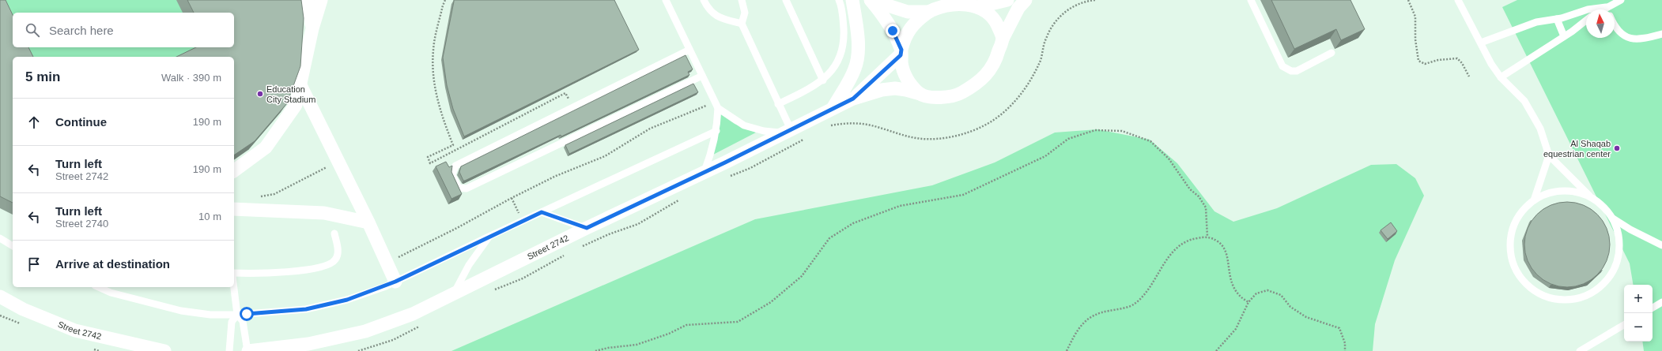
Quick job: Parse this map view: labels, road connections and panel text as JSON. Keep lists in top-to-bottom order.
{
  "streets": {
    "street": ["Street 2742"]
  },
  "places": ["Education City Stadium", "Al Shaqab equestrian center"],
  "north": "top",
  "page": {
    "search": "Search here",
    "heading": ["5 min", "Walk · 390 m"],
    "list": [
      ["Continue", "190 m"],
      ["Turn left", "Street 2742", "190 m"],
      ["Turn left", "Street 2740", "10 m"],
      "Arrive at destination"
    ],
    "map_buttons": ["+", "−"]
  }
}
